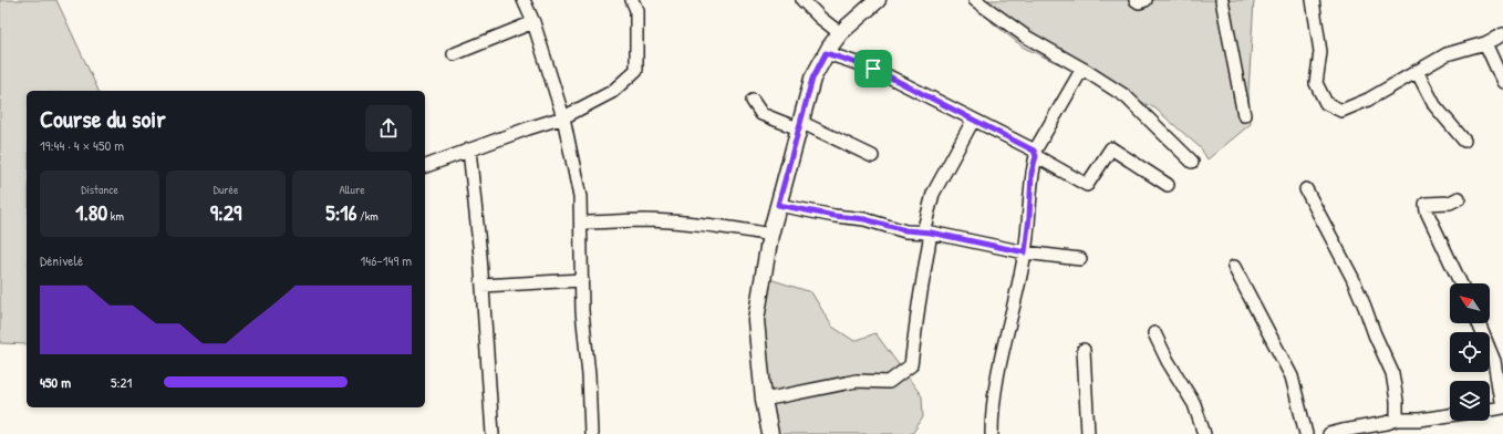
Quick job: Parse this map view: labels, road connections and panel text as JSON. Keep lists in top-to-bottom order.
{
  "north": "top left",
  "page": {
    "heading": ["Course du soir", "19:44 · 4 × 450 m"],
    "stats": [
      ["Distance", "1.80 km"],
      ["Durée", "9:29"],
      ["Allure", "5:16 /km"]
    ],
    "chart": ["Dénivelé", "146–149 m"],
    "list": [
      {
        "name": "450 m",
        "note": "5:21"
      }
    ]
  }
}
